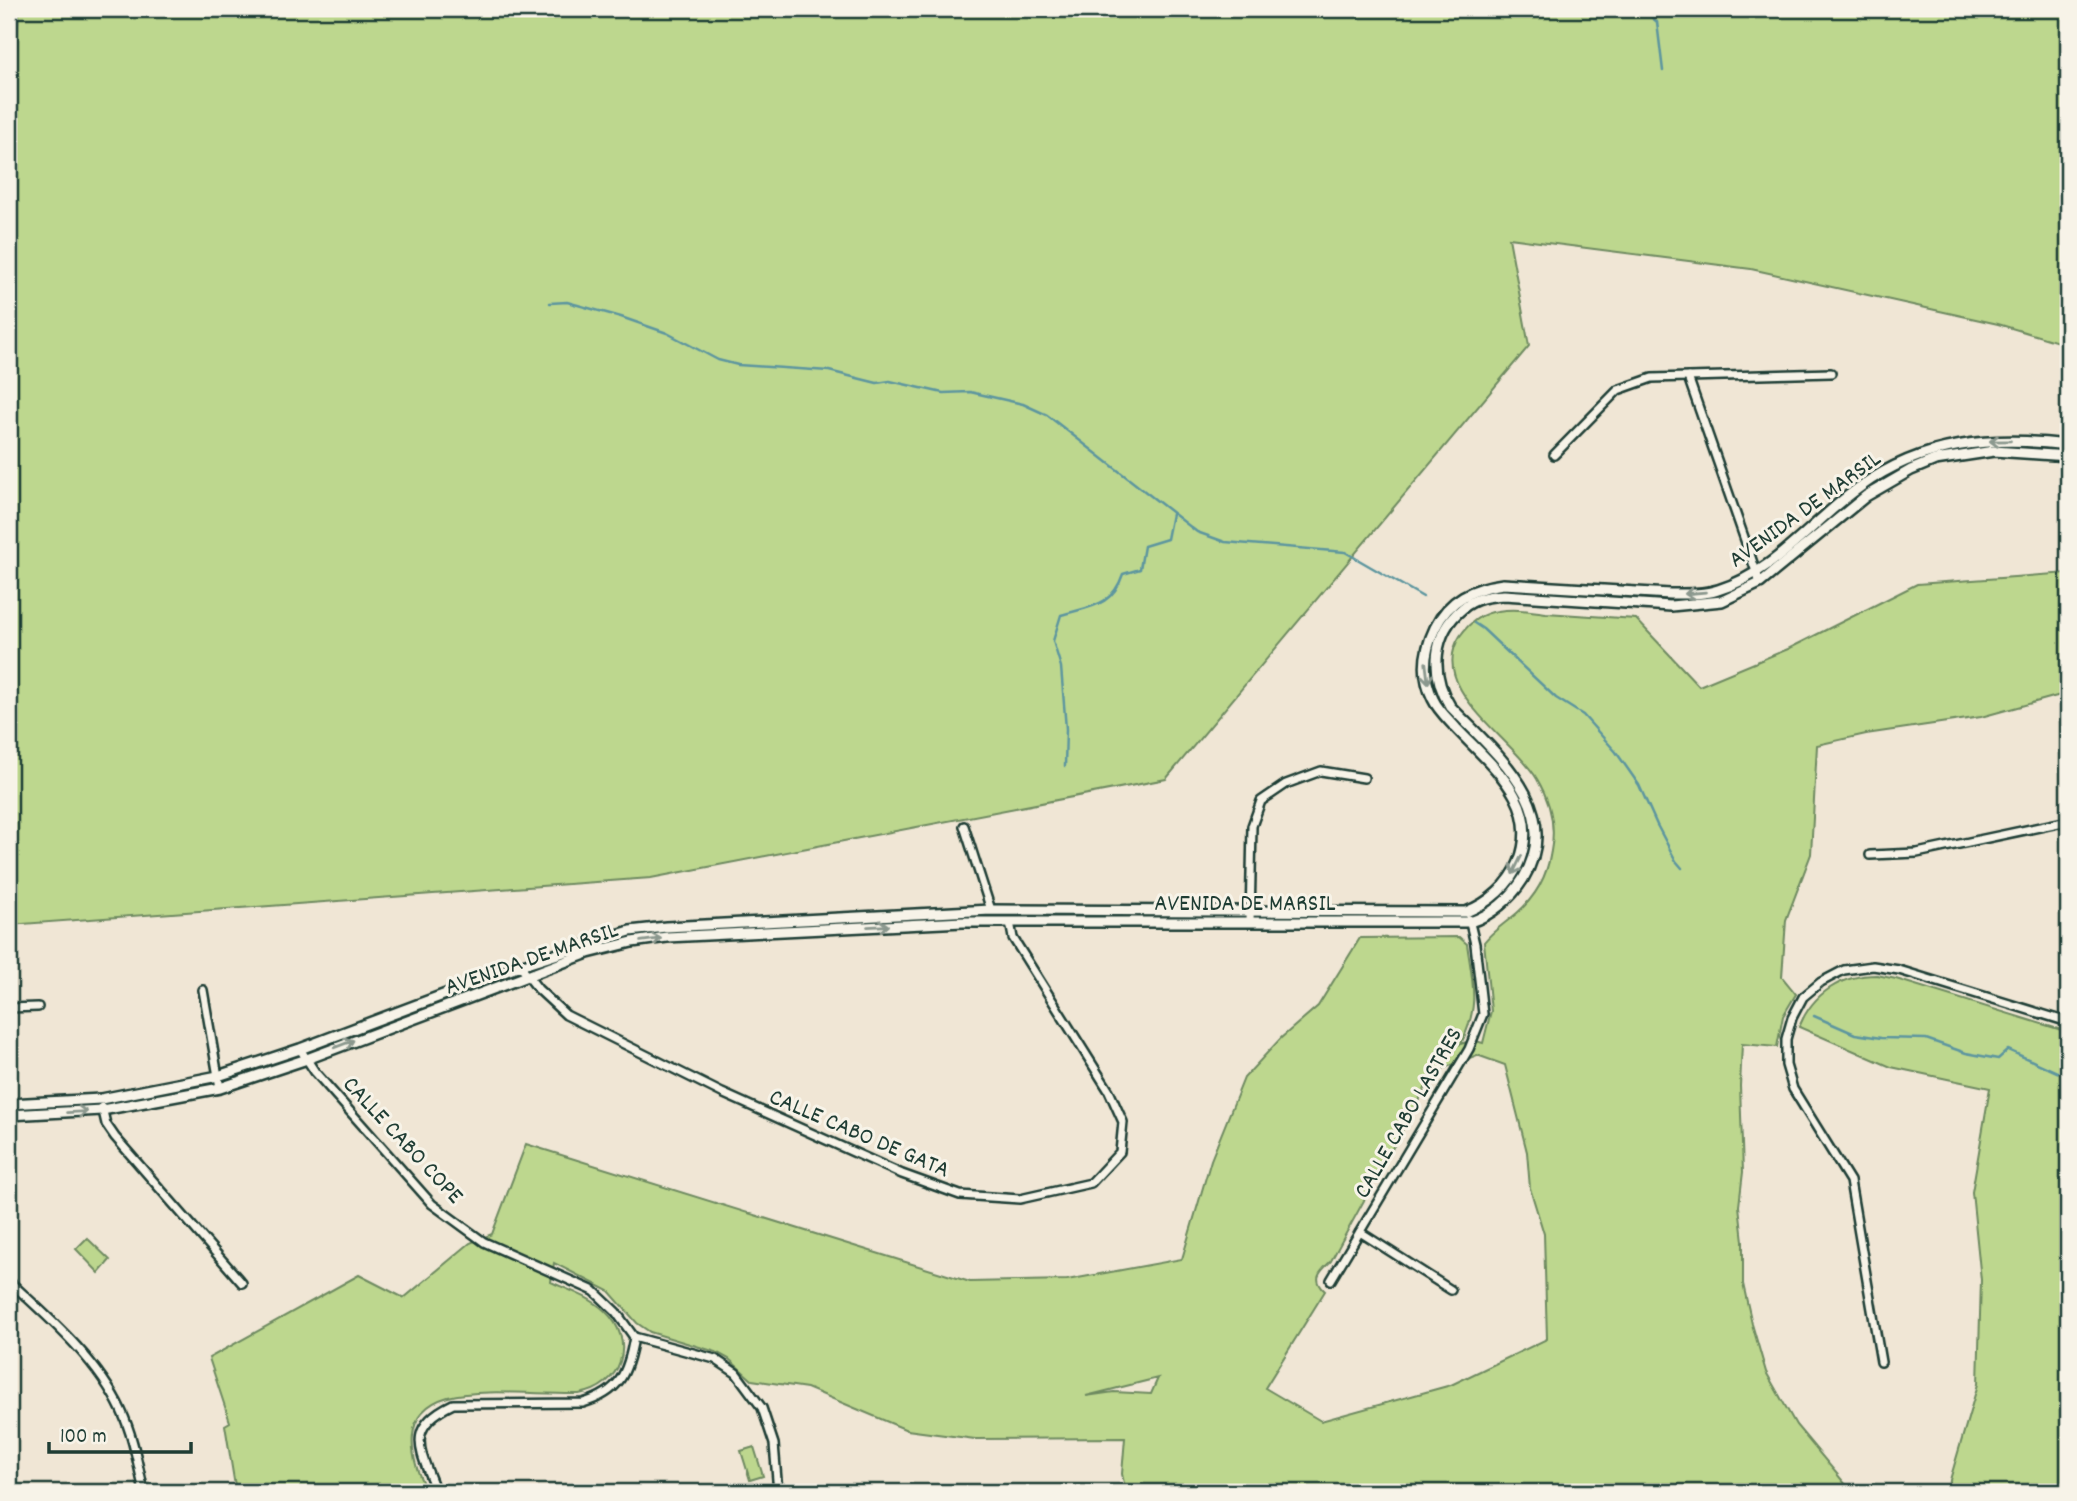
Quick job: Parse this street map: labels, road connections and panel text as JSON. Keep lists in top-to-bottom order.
{
  "streets": {
    "street": [
      "AVENIDA DE MARSIL",
      "CALLE CABO LASTRES",
      "CALLE CABO DE GATA",
      "CALLE CABO COPE"
    ]
  },
  "crossings": [
    ["AVENIDA DE MARSIL", "CALLE CABO LASTRES"],
    ["AVENIDA DE MARSIL", "CALLE CABO DE GATA"],
    ["AVENIDA DE MARSIL", "CALLE CABO COPE"]
  ],
  "scale_bar": "100 m"
}
